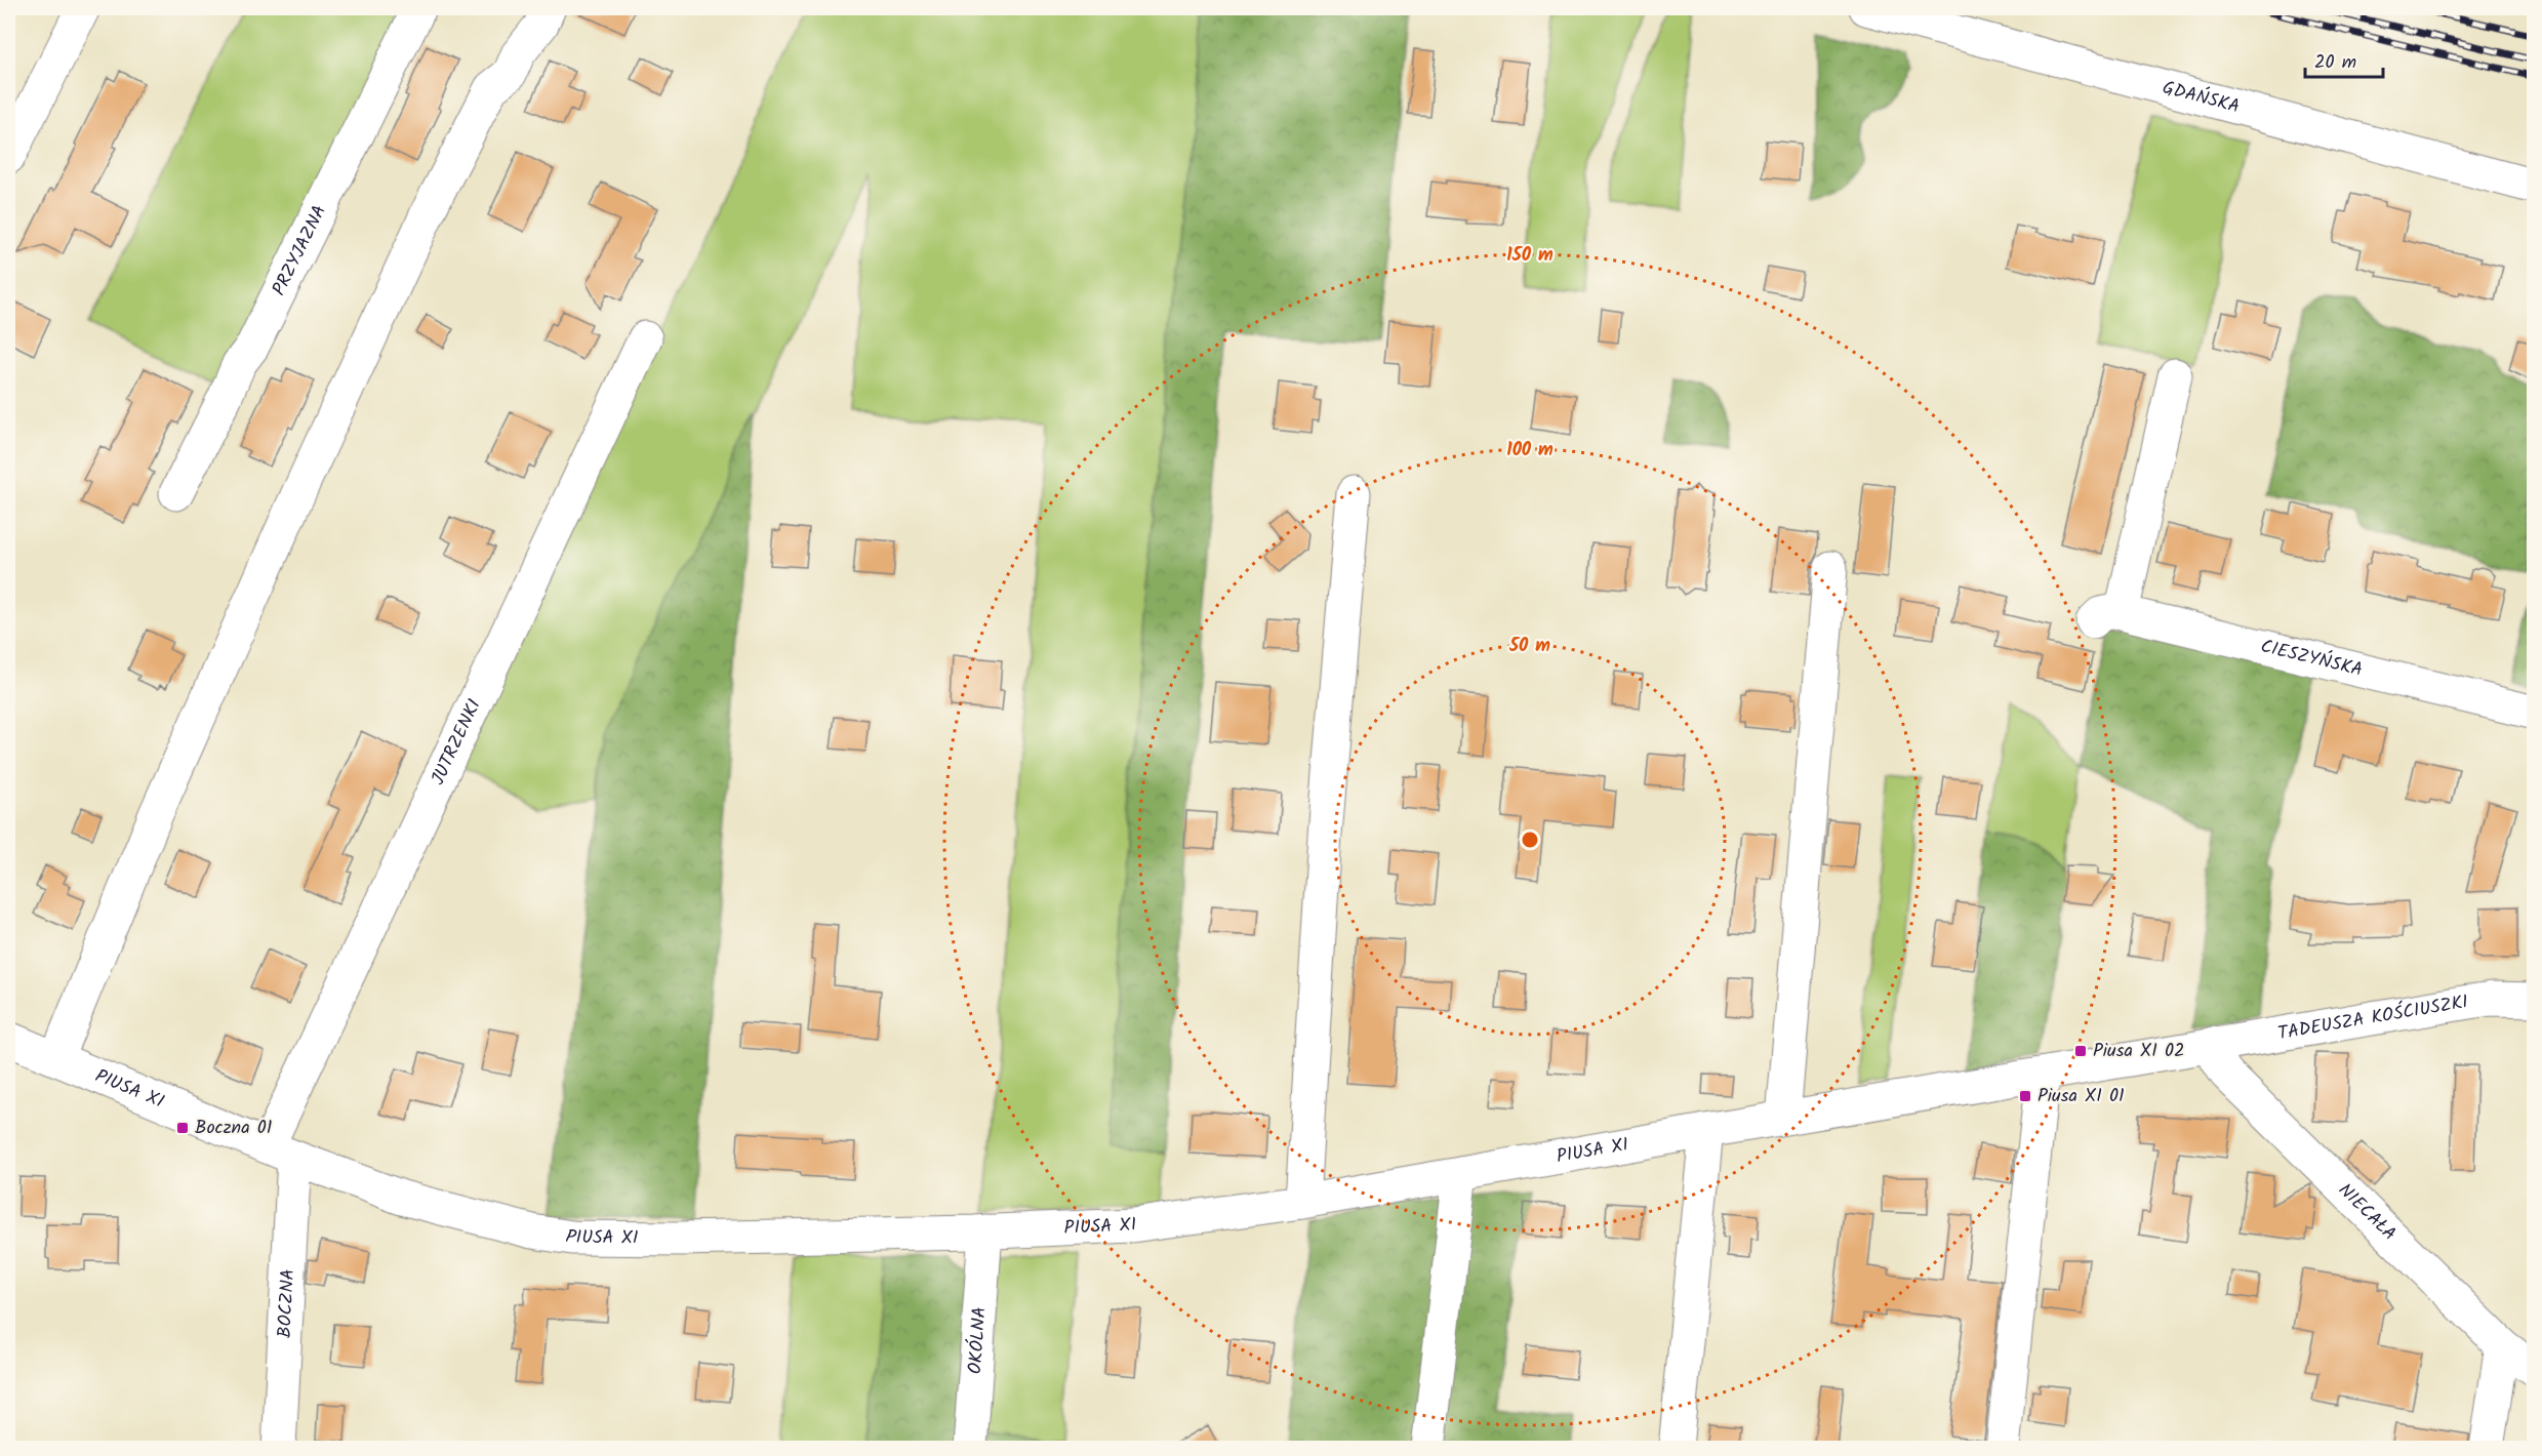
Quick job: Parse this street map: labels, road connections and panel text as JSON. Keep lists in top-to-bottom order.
{
  "streets": {
    "street": [
      "GDAŃSKA",
      "PRZYJAZNA",
      "CIESZYŃSKA",
      "JUTRZENKI",
      "TADEUSZA KOŚCIUSZKI",
      "PIUSA XI",
      "NIECAŁA",
      "BOCZNA",
      "OKÓLNA"
    ]
  },
  "crossings": [
    ["JUTRZENKI", "PIUSA XI"],
    ["JUTRZENKI", "BOCZNA"],
    ["TADEUSZA KOŚCIUSZKI", "PIUSA XI"],
    ["TADEUSZA KOŚCIUSZKI", "NIECAŁA"],
    ["PIUSA XI", "NIECAŁA"],
    ["PIUSA XI", "BOCZNA"],
    ["PIUSA XI", "OKÓLNA"]
  ],
  "places": {
    "transit": ["Piusa XI 02", "Piusa XI 01", "Boczna 01"]
  },
  "scale_bar": "20 m",
  "rings": ["150 m", "100 m", "50 m"]
}
